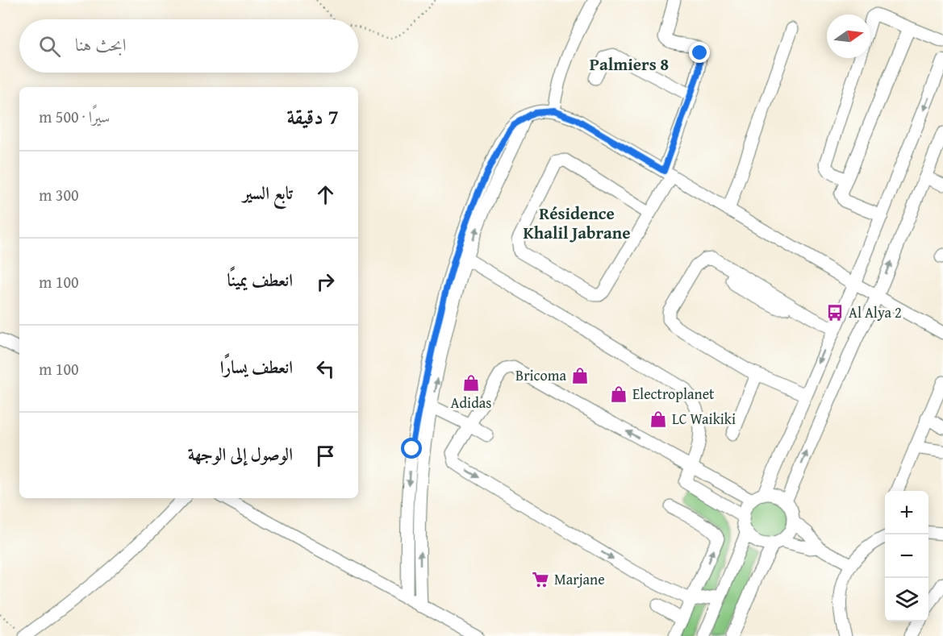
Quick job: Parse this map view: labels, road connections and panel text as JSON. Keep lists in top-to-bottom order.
{
  "districts": ["Palmiers 8", "Résidence Khalil Jabrane"],
  "places": {
    "bus stop": ["Al Alya 2"],
    "shop": [
      "Bricoma",
      "Adidas",
      "Electroplanet",
      "LC Waikiki"
    ],
    "supermarket": ["Marjane"]
  },
  "north": "right",
  "page": {
    "search": "ابحث هنا",
    "heading": ["7 دقيقة", "سيرًا · 500 m"],
    "list": [
      ["تابع السير", "300 m"],
      ["انعطف يمينًا", "100 m"],
      ["انعطف يسارًا", "100 m"],
      "الوصول إلى الوجهة"
    ],
    "map_buttons": ["+", "−"]
  }
}
